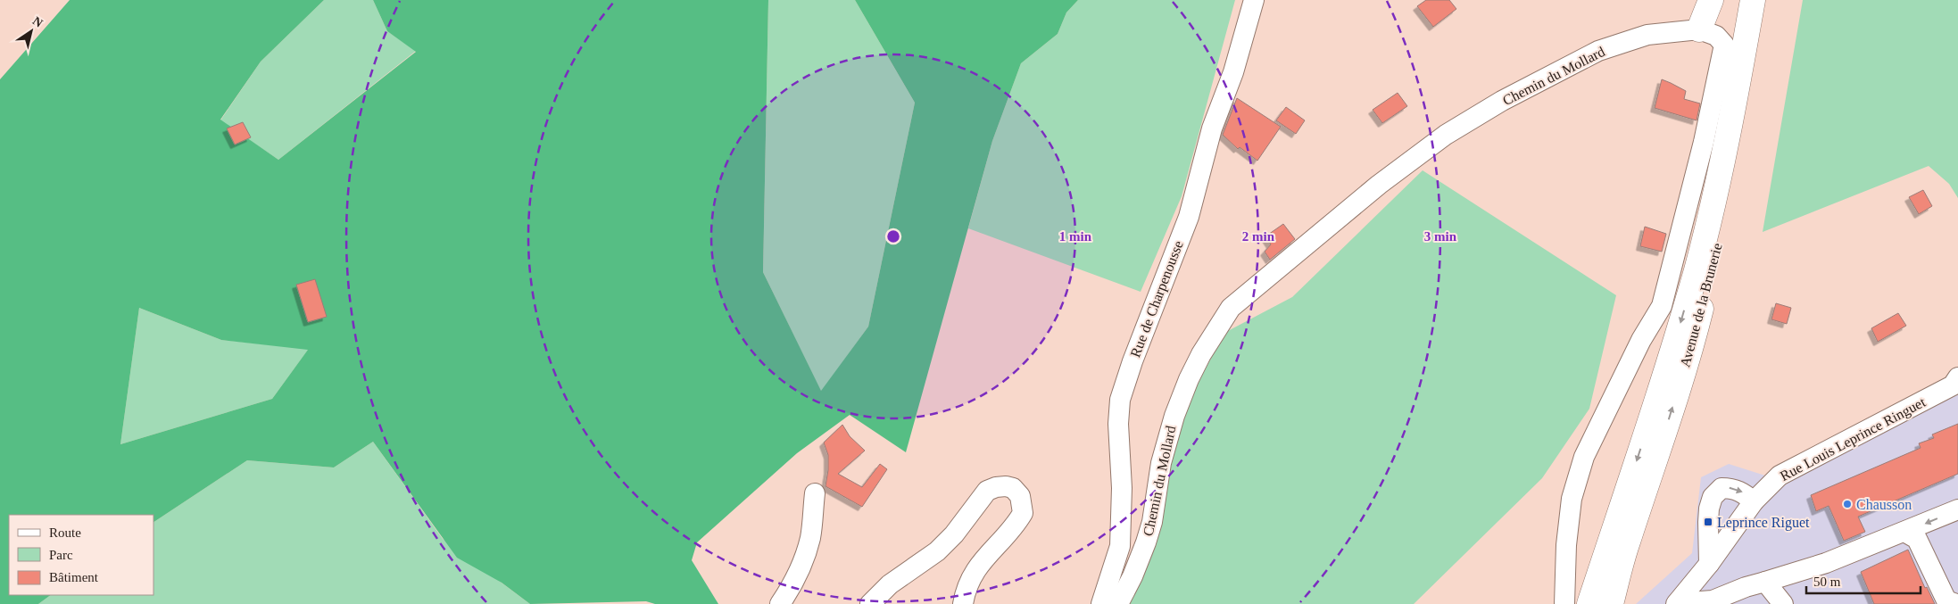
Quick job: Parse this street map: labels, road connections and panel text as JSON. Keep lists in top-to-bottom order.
{
  "streets": {
    "main road": ["Avenue de la Brunerie"],
    "street": ["Chemin du Mollard", "Rue de Charpenousse", "Rue Louis Leprince Ringuet"]
  },
  "places": {
    "other": ["Chausson"],
    "transit": ["Leprince Riguet"]
  },
  "legend": ["Route", "Parc", "Bâtiment"],
  "scale_bar": "50 m",
  "north": "top right",
  "rings": ["1 min", "2 min", "3 min"]
}
